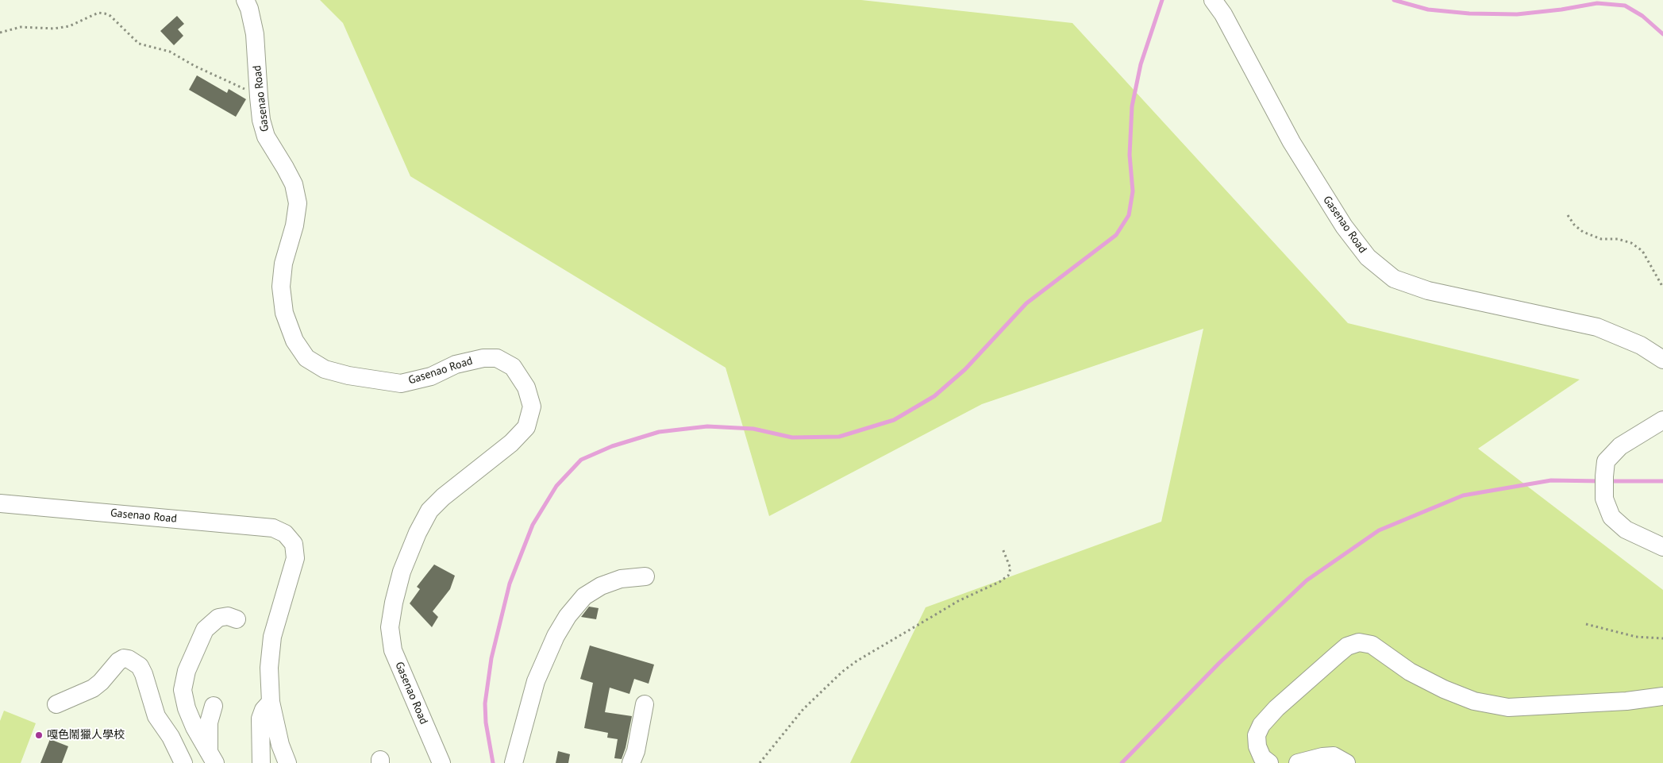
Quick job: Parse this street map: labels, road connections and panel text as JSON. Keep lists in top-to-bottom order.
{
  "streets": {
    "street": ["Gasenao Road"]
  },
  "places": ["嘎色鬧獵人學校"]
}
